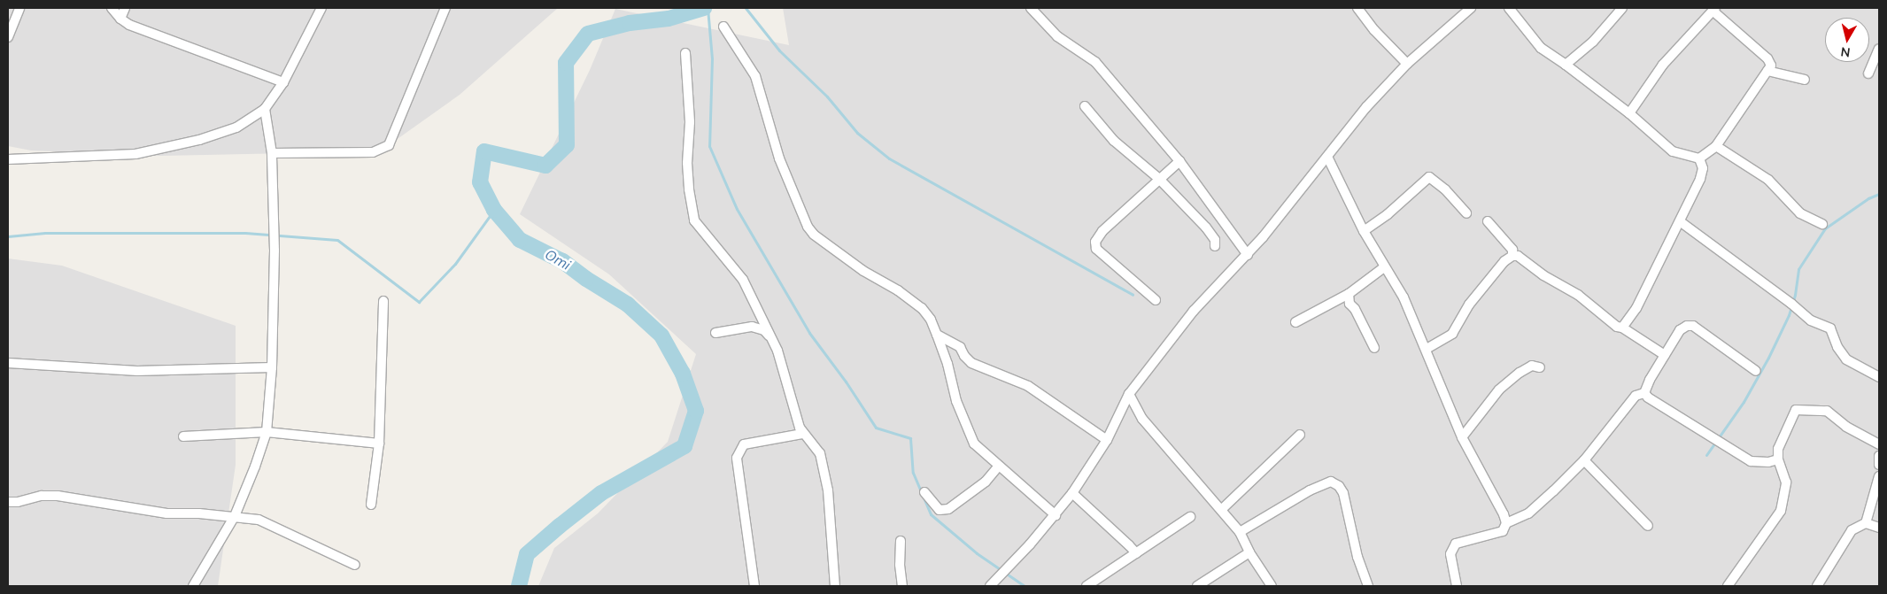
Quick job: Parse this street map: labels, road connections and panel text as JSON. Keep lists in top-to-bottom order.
{
  "water": ["Omi"],
  "north": "bottom"
}
